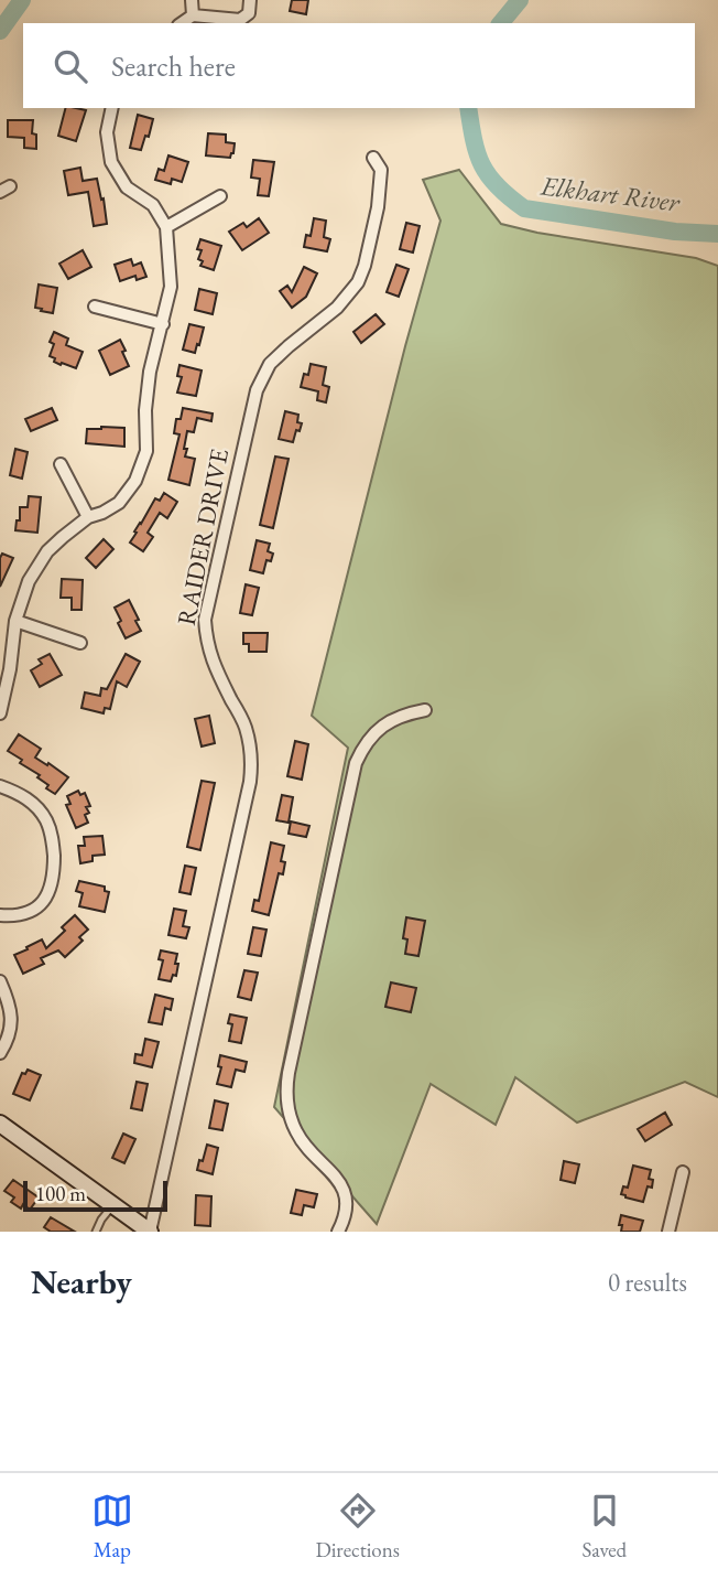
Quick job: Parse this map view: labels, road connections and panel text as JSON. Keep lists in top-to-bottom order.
{
  "streets": {
    "street": ["RAIDER DRIVE"]
  },
  "water": ["Elkhart River"],
  "scale_bar": "100 m",
  "page": {
    "search": "Search here",
    "scale": "100 m",
    "heading": ["Nearby", "0 results"],
    "nav": ["Map", "Directions", "Saved"]
  }
}
